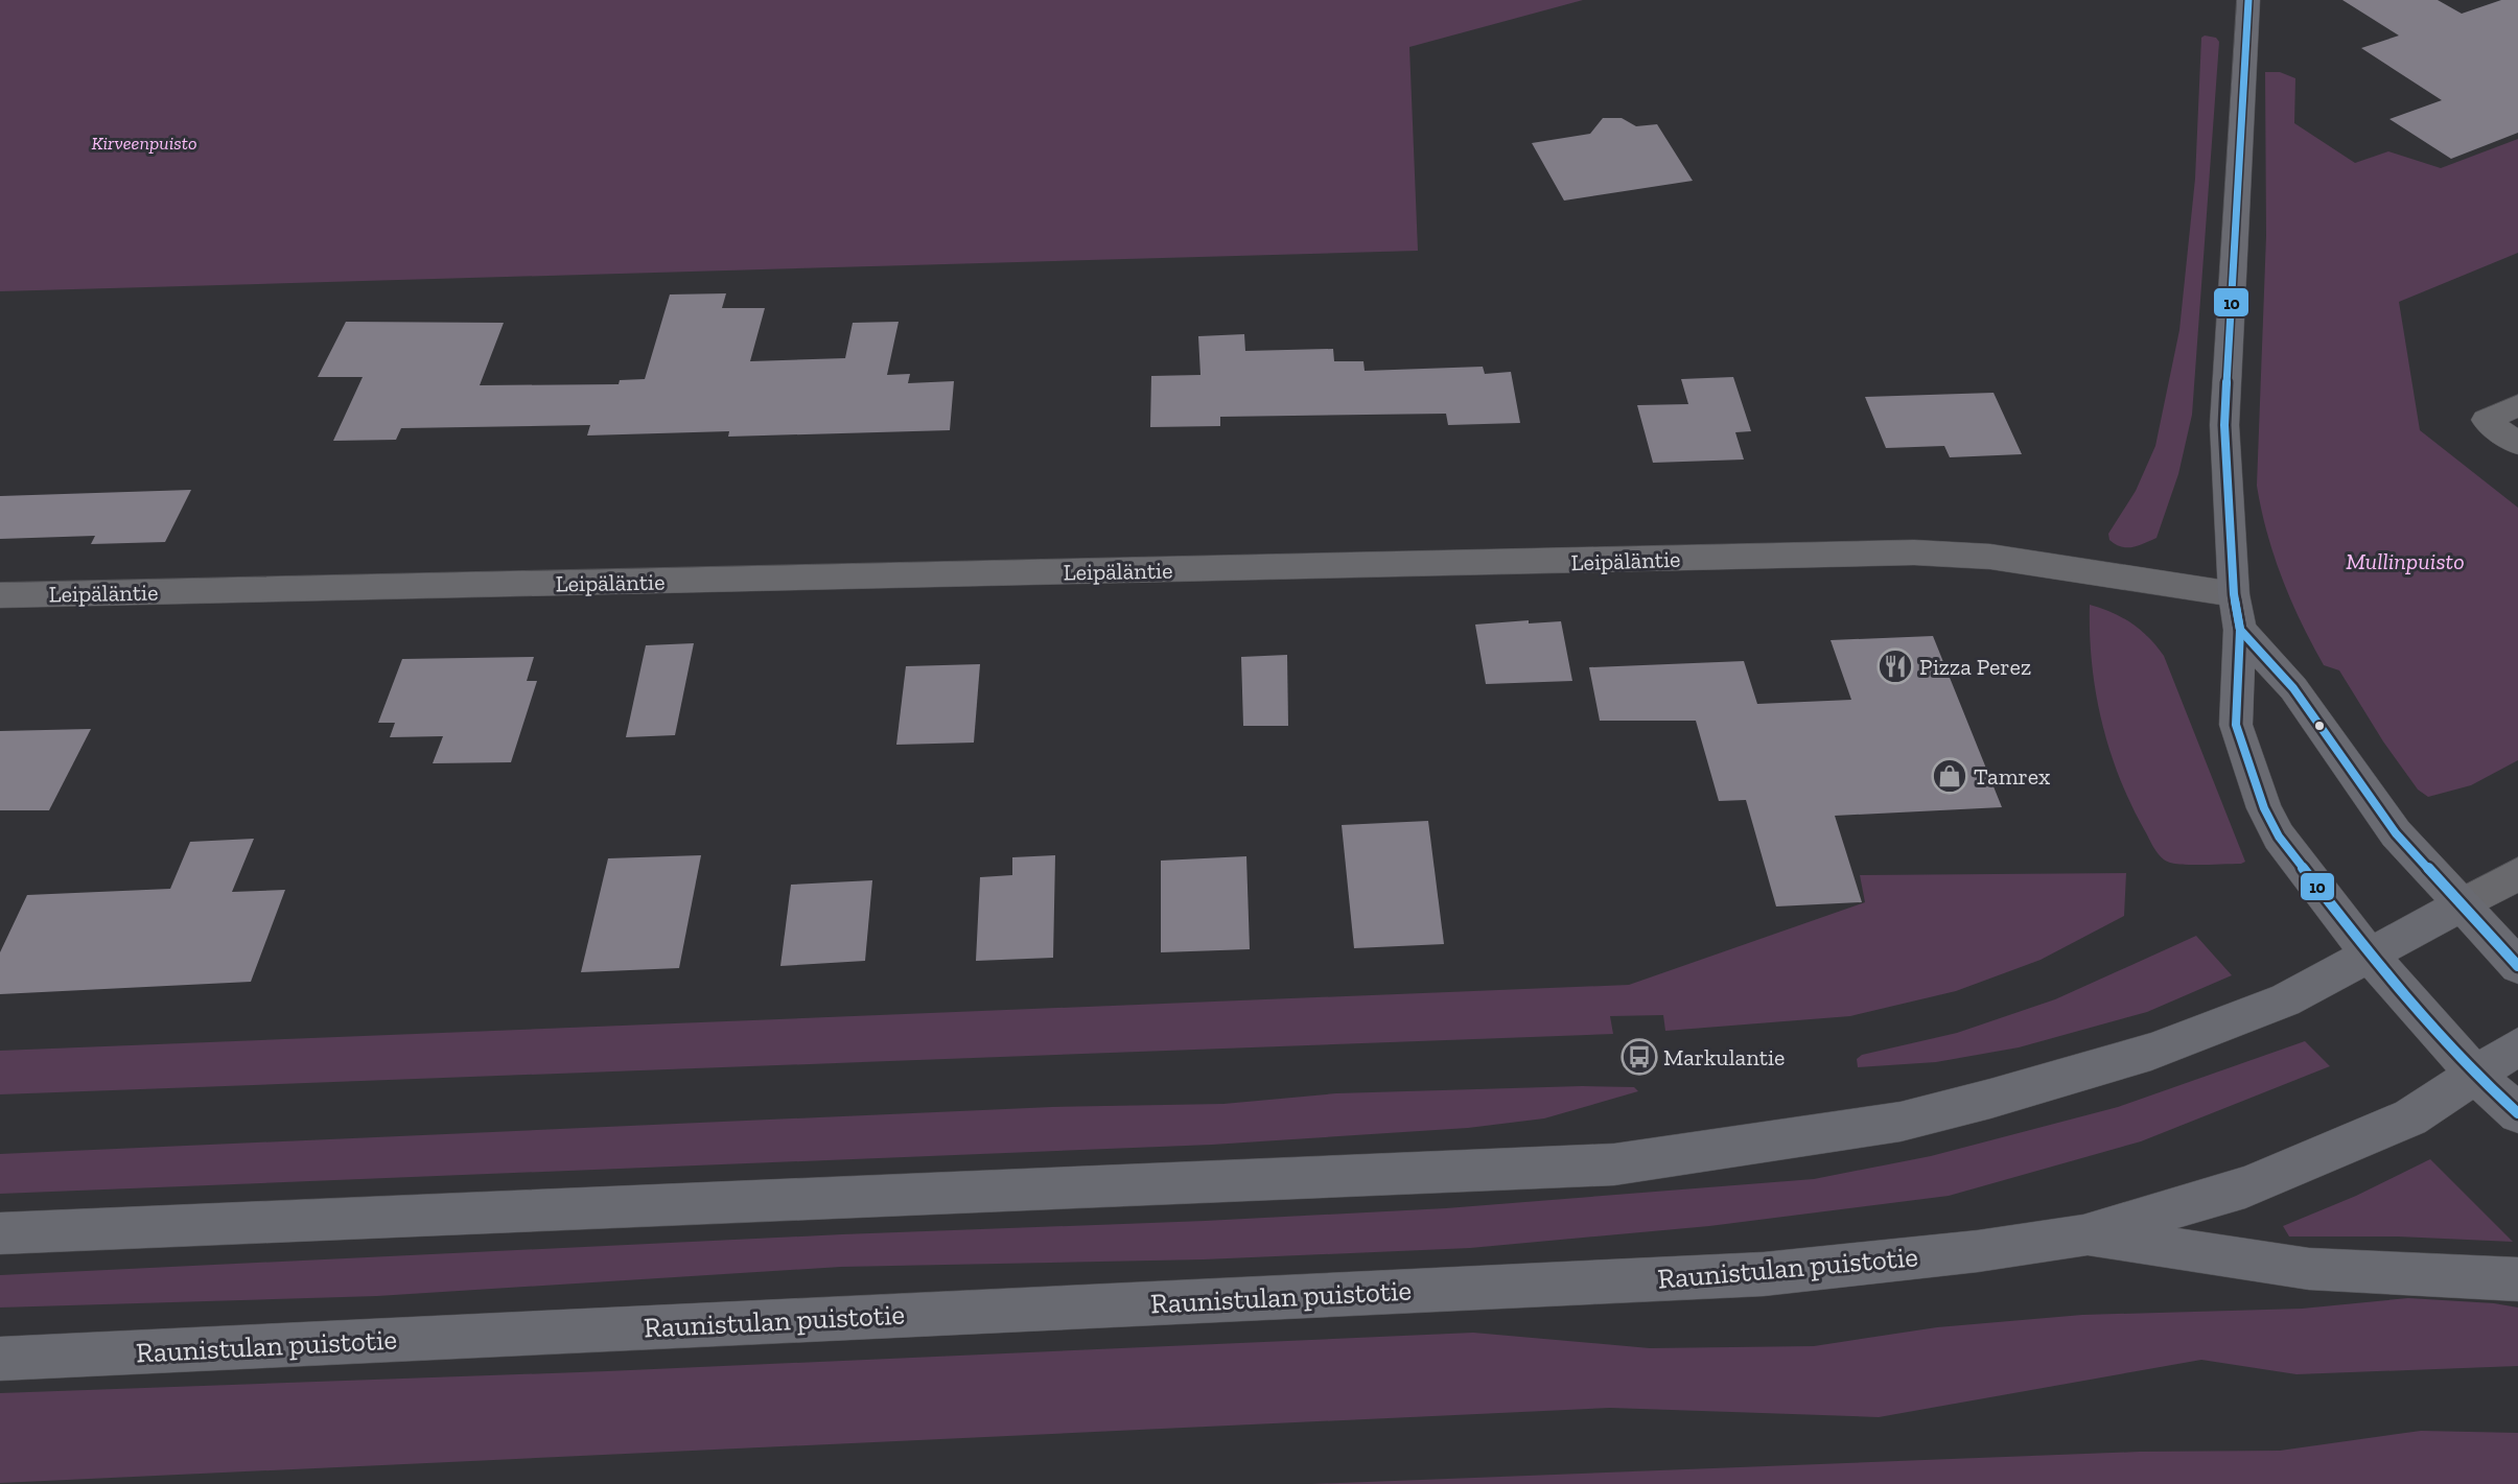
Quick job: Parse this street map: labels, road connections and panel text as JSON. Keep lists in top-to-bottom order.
{
  "streets": {
    "main road": ["Raunistulan puistotie"],
    "street": ["Leipäläntie"]
  },
  "parks": ["Kirveenpuisto", "Mullinpuisto"],
  "places": {
    "restaurant": ["Pizza Perez"],
    "shop": ["Tamrex"],
    "bus stop": ["Markulantie"]
  },
  "lines": ["transit line 10"]
}
